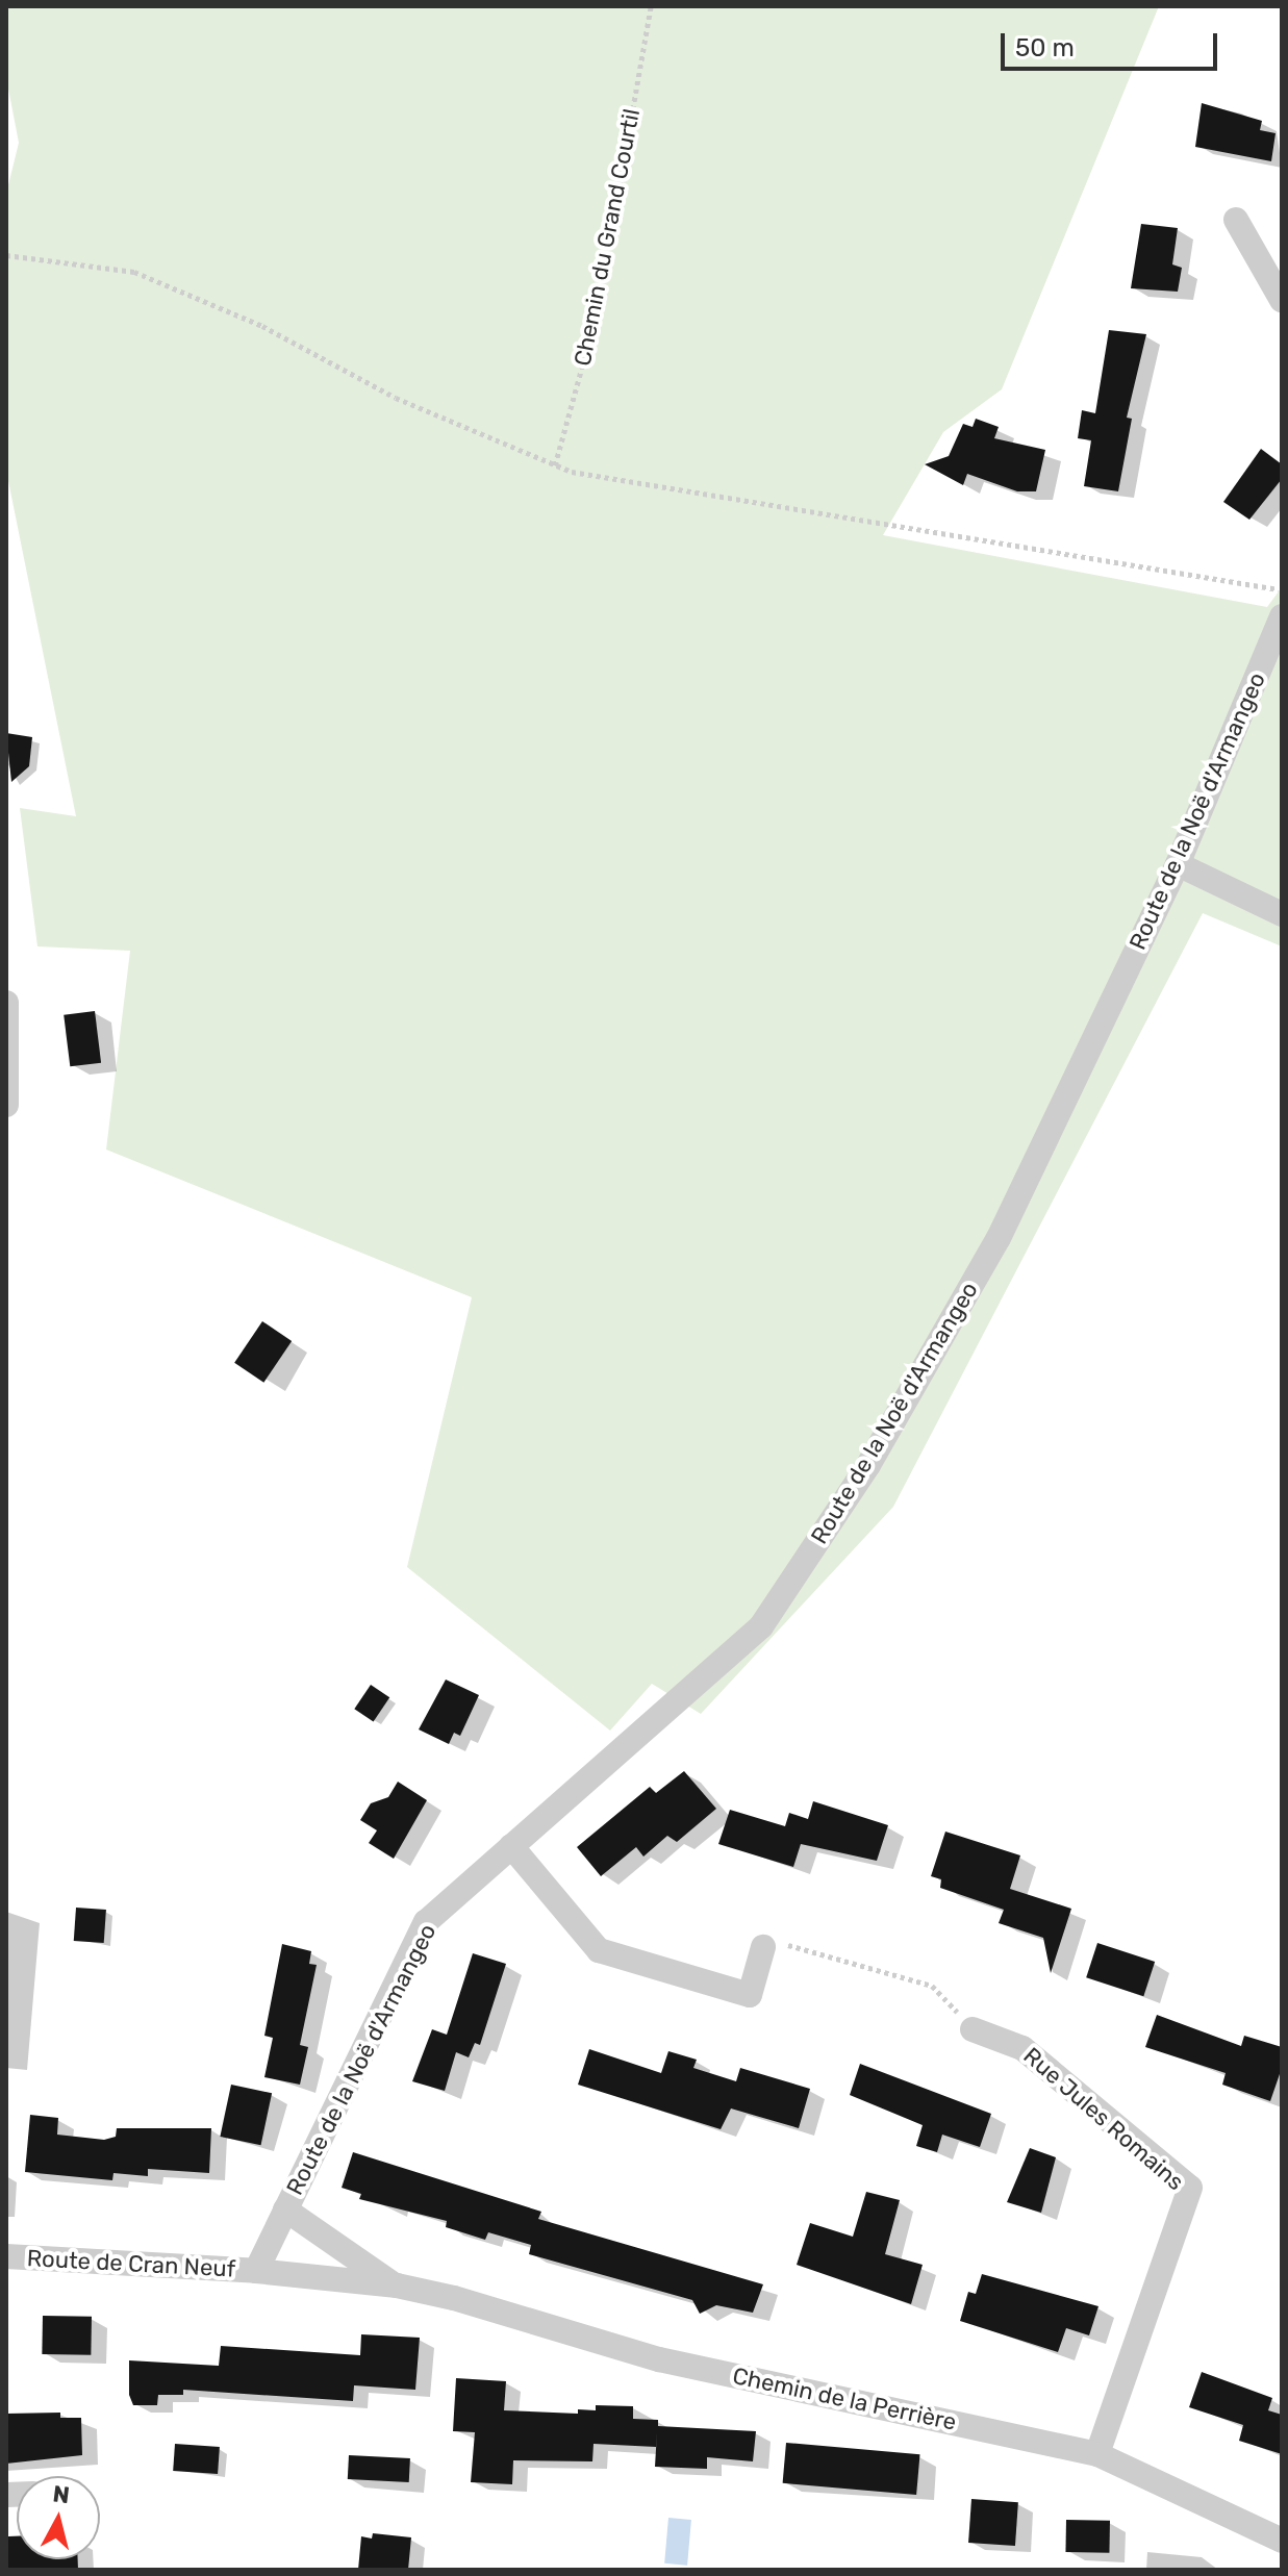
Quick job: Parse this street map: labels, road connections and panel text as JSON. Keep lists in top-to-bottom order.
{
  "streets": {
    "street": [
      "Route de la Noë d'Armangeo",
      "Rue Jules Romains",
      "Route de Cran Neuf",
      "Chemin de la Perrière"
    ],
    "path": ["Chemin du Grand Courtil"]
  },
  "crossings": [
    ["Route de la Noë d'Armangeo", "Route de Cran Neuf"],
    ["Route de la Noë d'Armangeo", "Chemin de la Perrière"],
    ["Rue Jules Romains", "Chemin de la Perrière"],
    ["Route de Cran Neuf", "Chemin de la Perrière"]
  ],
  "scale_bar": "50 m",
  "north": "top"
}
